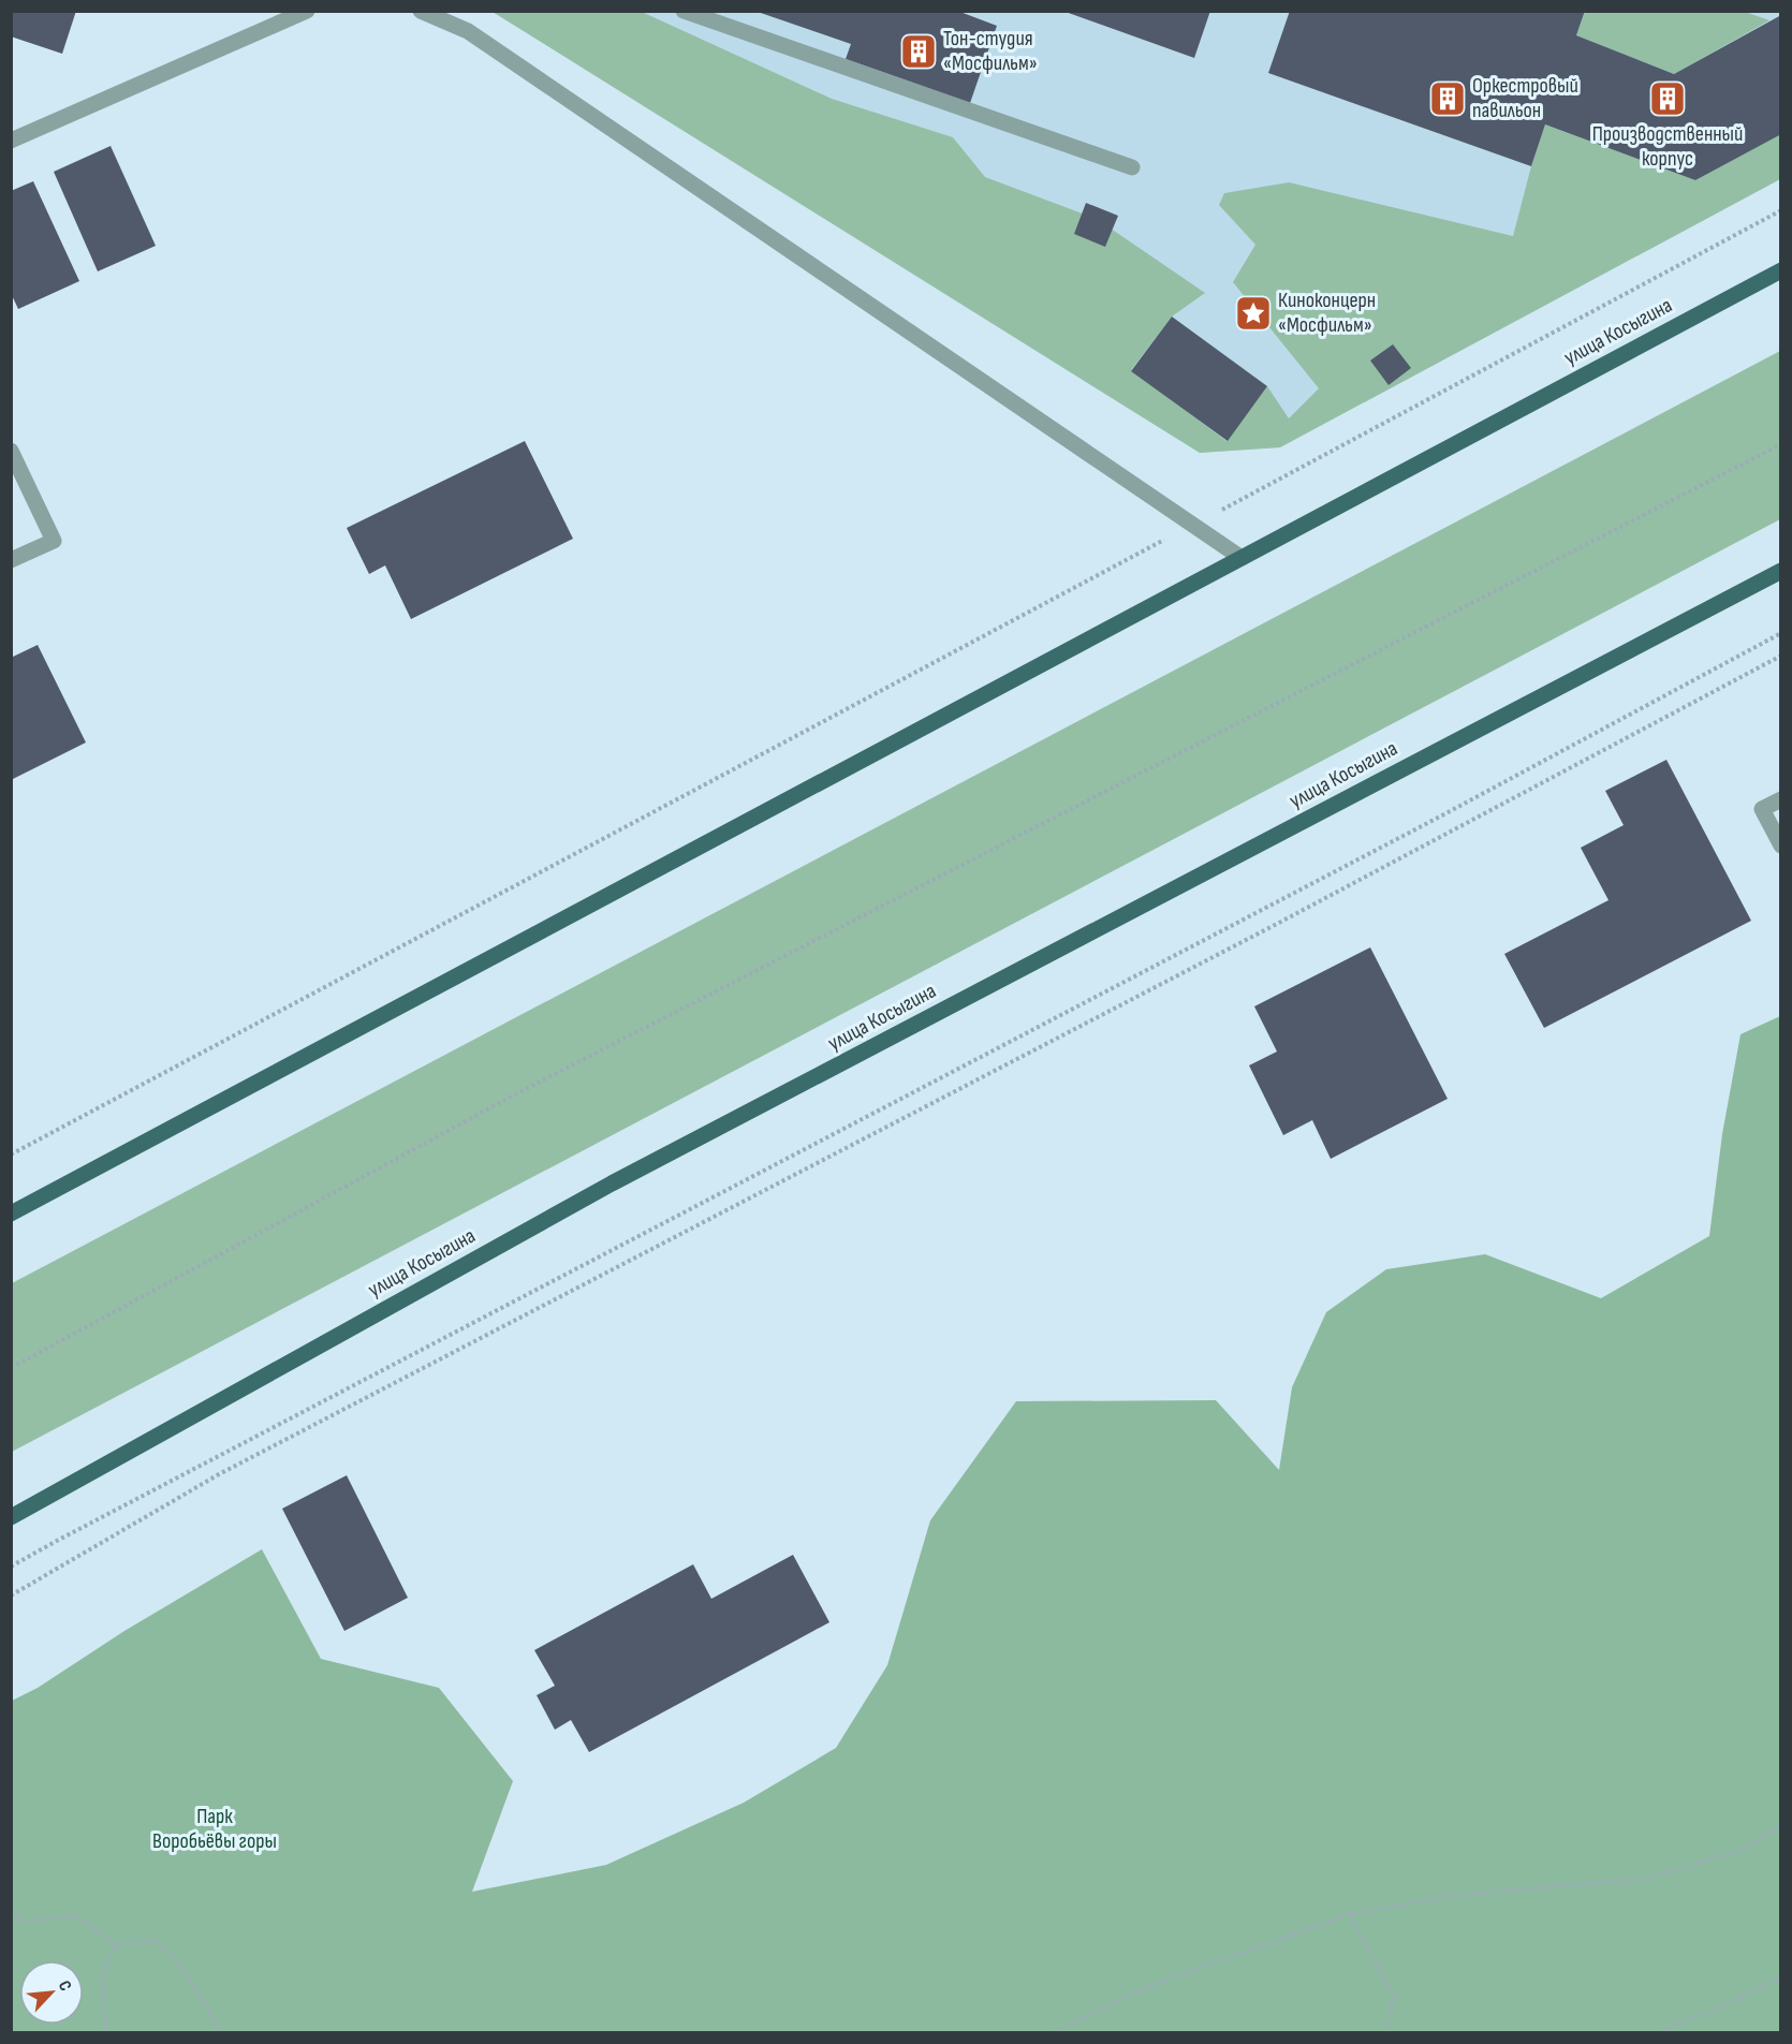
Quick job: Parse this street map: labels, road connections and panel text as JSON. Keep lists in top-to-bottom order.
{
  "streets": {
    "main road": ["улица Косыгина"]
  },
  "parks": ["Парк Воробьёвы горы"],
  "places": {
    "building": ["Тон-студия «Мосфильм»", "Оркестровый павильон", "Производственный корпус"],
    "place": ["Киноконцерн «Мосфильм»"]
  },
  "north": "top right"
}
